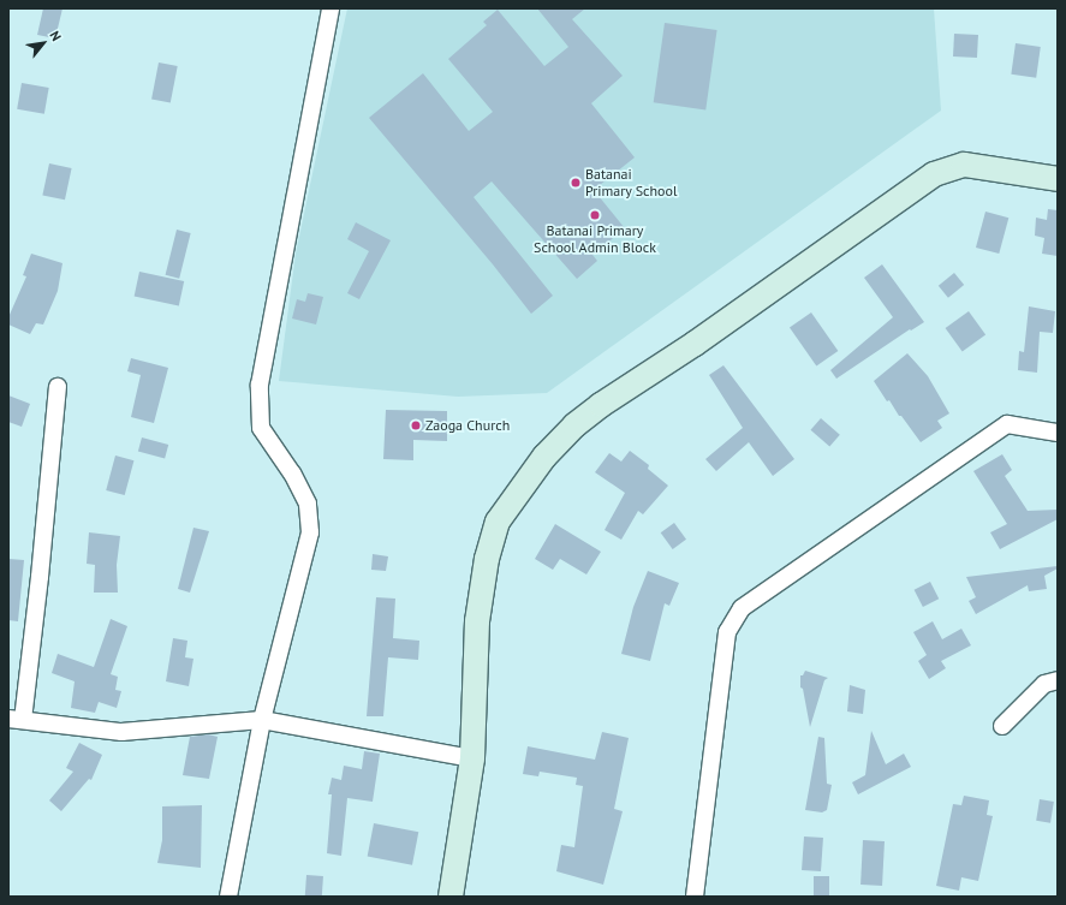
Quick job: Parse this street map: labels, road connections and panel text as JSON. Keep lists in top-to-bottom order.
{
  "places": ["Batanai Primary School", "Batanai Primary School Admin Block", "Zaoga Church"],
  "north": "top right"
}
